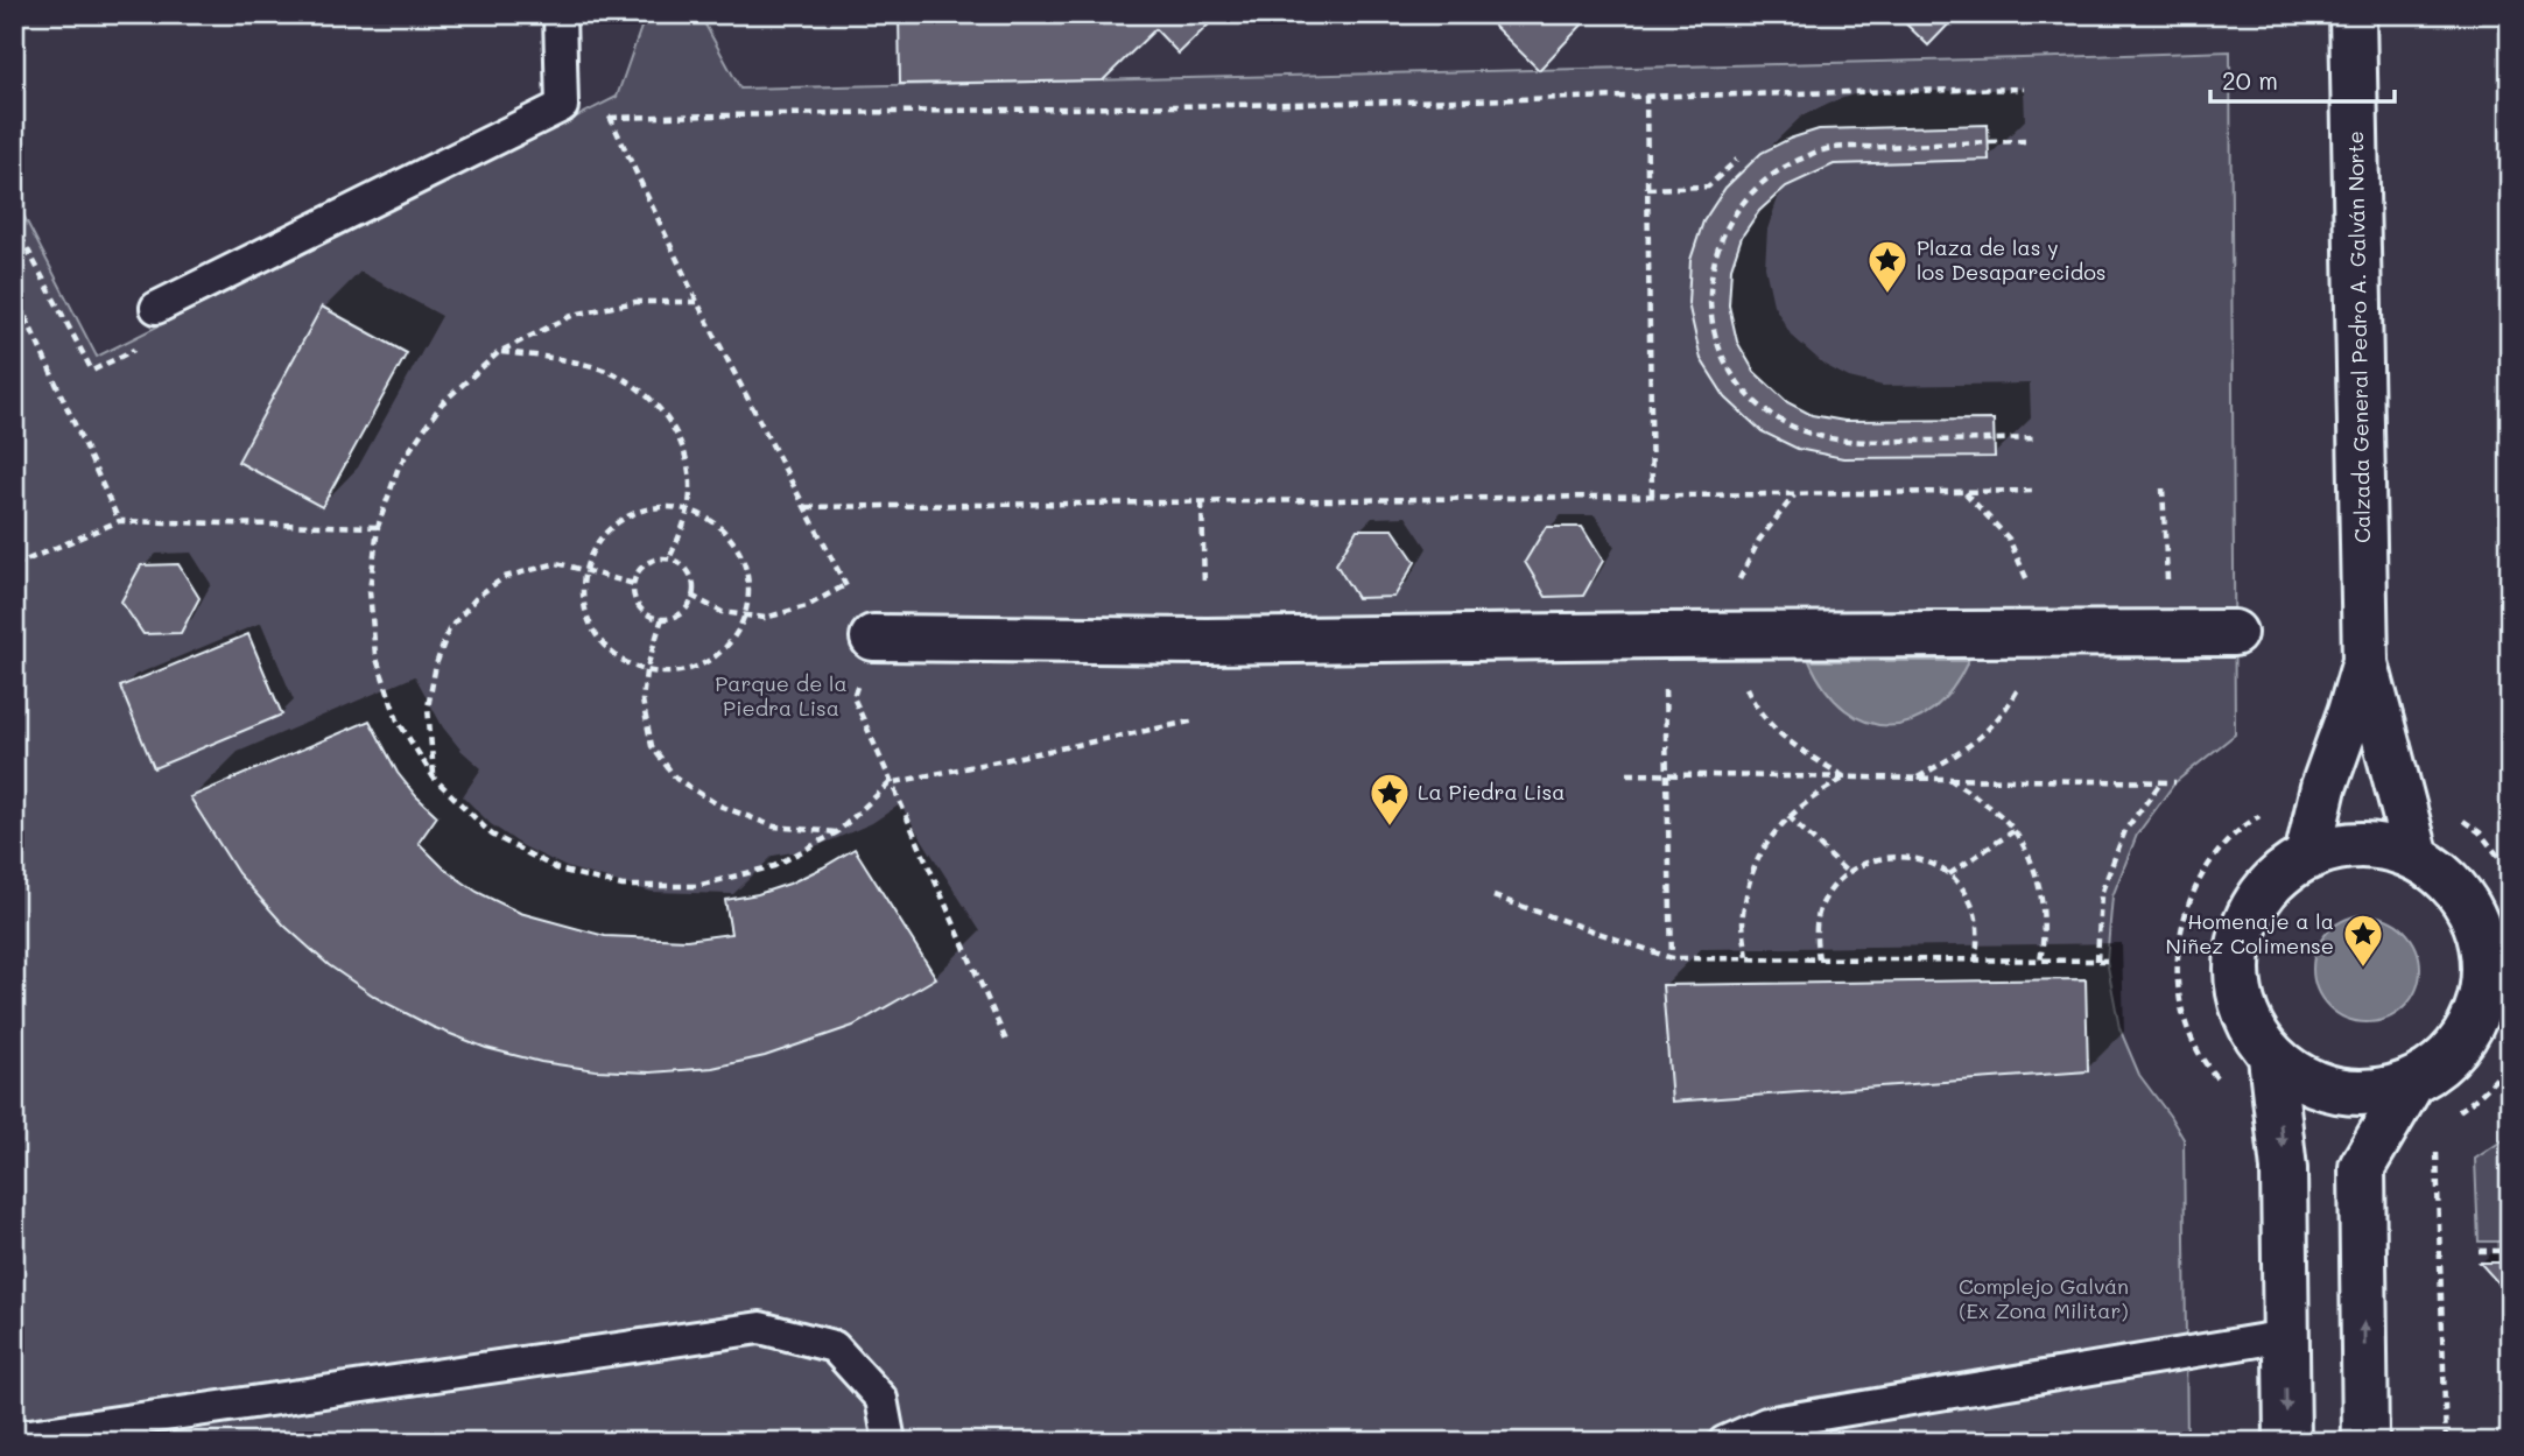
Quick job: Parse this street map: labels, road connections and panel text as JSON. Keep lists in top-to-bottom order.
{
  "streets": {
    "main road": ["Calzada General Pedro A. Galván Norte"]
  },
  "parks": ["Parque de la Piedra Lisa", "Complejo Galván (Ex Zona Militar)"],
  "places": {
    "place": ["Plaza de las y los Desaparecidos", "La Piedra Lisa", "Homenaje a la Niñez Colimense"]
  },
  "scale_bar": "20 m"
}
